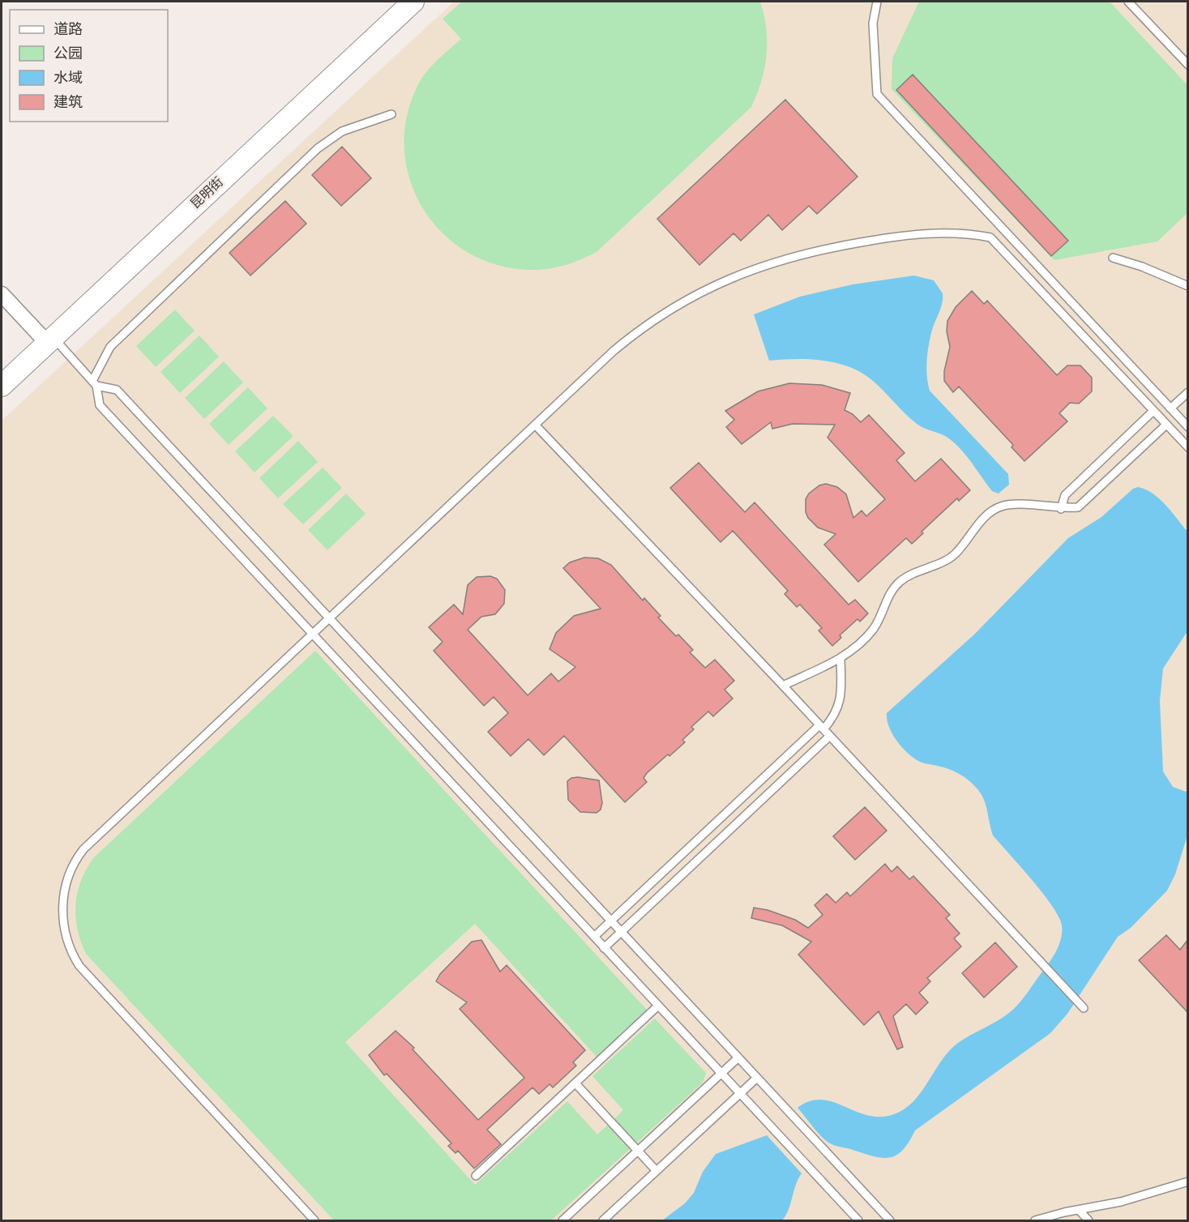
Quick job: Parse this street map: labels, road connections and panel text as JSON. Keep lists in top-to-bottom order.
{
  "streets": {
    "street": ["昆明街"]
  },
  "legend": [
    "道路",
    "公园",
    "水域",
    "建筑"
  ]
}
